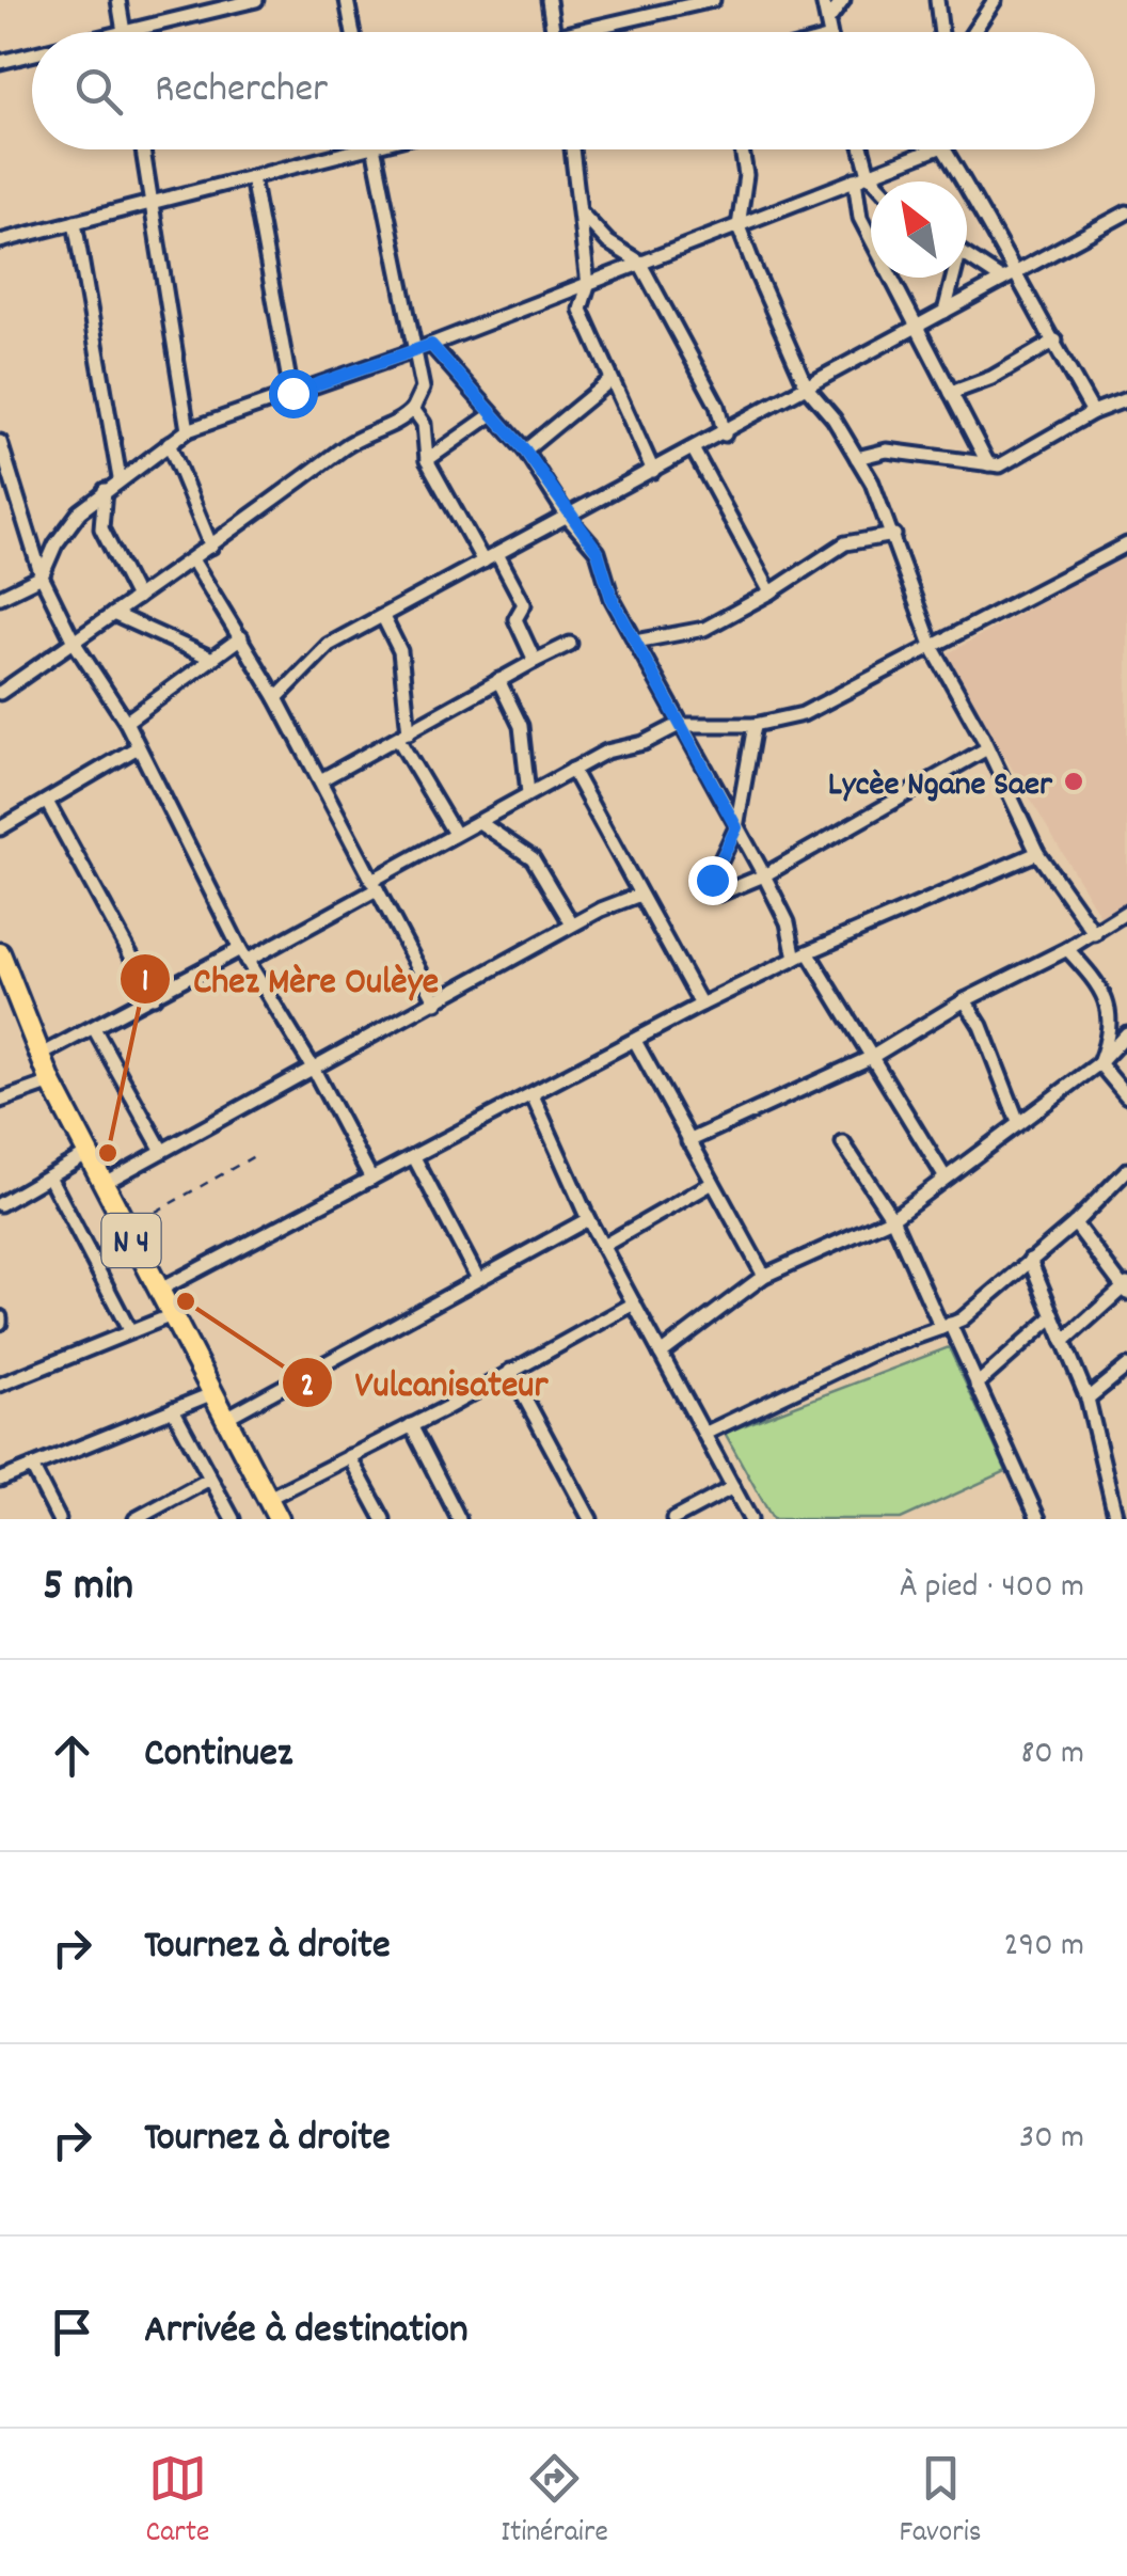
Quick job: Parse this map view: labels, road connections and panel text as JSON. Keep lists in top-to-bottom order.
{
  "streets": {
    "main road": ["N 4"]
  },
  "places": ["Lycèe Ngane Saer", "Chez Mère Oulèye", "Vulcanisateur"],
  "north": "top left",
  "page": {
    "search": "Rechercher",
    "heading": ["5 min", "À pied · 400 m"],
    "list": [
      ["Continuez", "80 m"],
      ["Tournez à droite", "290 m"],
      ["Tournez à droite", "30 m"],
      "Arrivée à destination"
    ],
    "nav": ["Carte", "Itinéraire", "Favoris"]
  }
}
